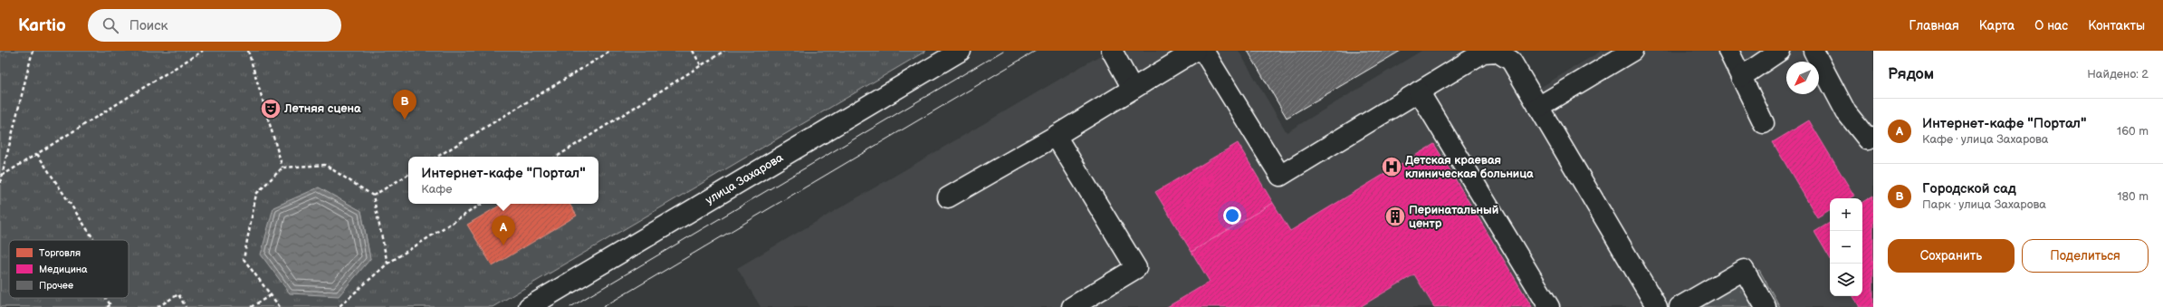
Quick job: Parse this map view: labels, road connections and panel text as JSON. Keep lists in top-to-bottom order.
{
  "streets": {
    "street": ["улица Захарова"]
  },
  "places": {
    "theatre": ["Летняя сцена"],
    "hospital": ["Детская краевая клиническая больница"],
    "building": ["Перинатальный центр"]
  },
  "legend": ["Торговля", "Медицина", "Прочее"],
  "north": "bottom left",
  "page": {
    "header": "Kartio",
    "search": "Поиск",
    "nav": [
      "Главная",
      "Карта",
      "О нас",
      "Контакты"
    ],
    "heading": ["Рядом", "Найдено: 2"],
    "pins": ["B", "A"],
    "list": [
      {
        "mark": "A",
        "name": "Интернет-кафе \"Портал\"",
        "note": "Кафе · улица Захарова",
        "value": "160 m"
      },
      {
        "mark": "B",
        "name": "Городской сад",
        "note": "Парк · улица Захарова",
        "value": "180 m"
      }
    ],
    "popup": ["Интернет-кафе \"Портал\"", "Кафе"],
    "map_buttons": ["+", "−"],
    "buttons": ["Сохранить", "Поделиться"]
  }
}
